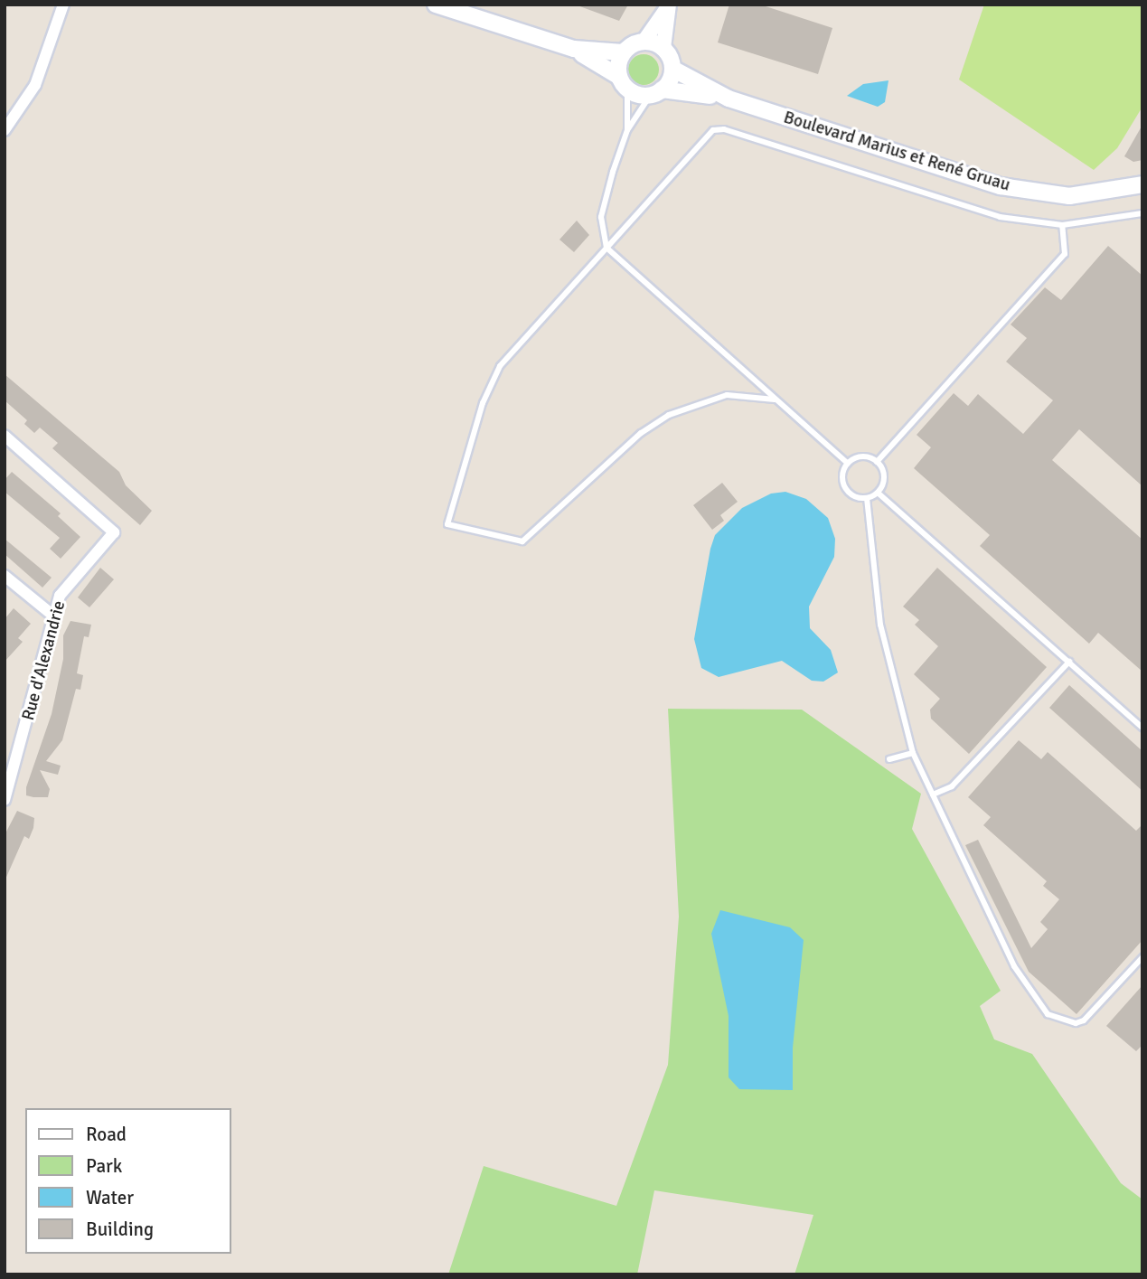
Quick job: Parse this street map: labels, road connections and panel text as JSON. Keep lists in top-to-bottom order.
{
  "streets": {
    "main road": ["Boulevard Marius et René Gruau"],
    "street": ["Rue d'Alexandrie"]
  },
  "legend": [
    "Road",
    "Park",
    "Water",
    "Building"
  ]
}
